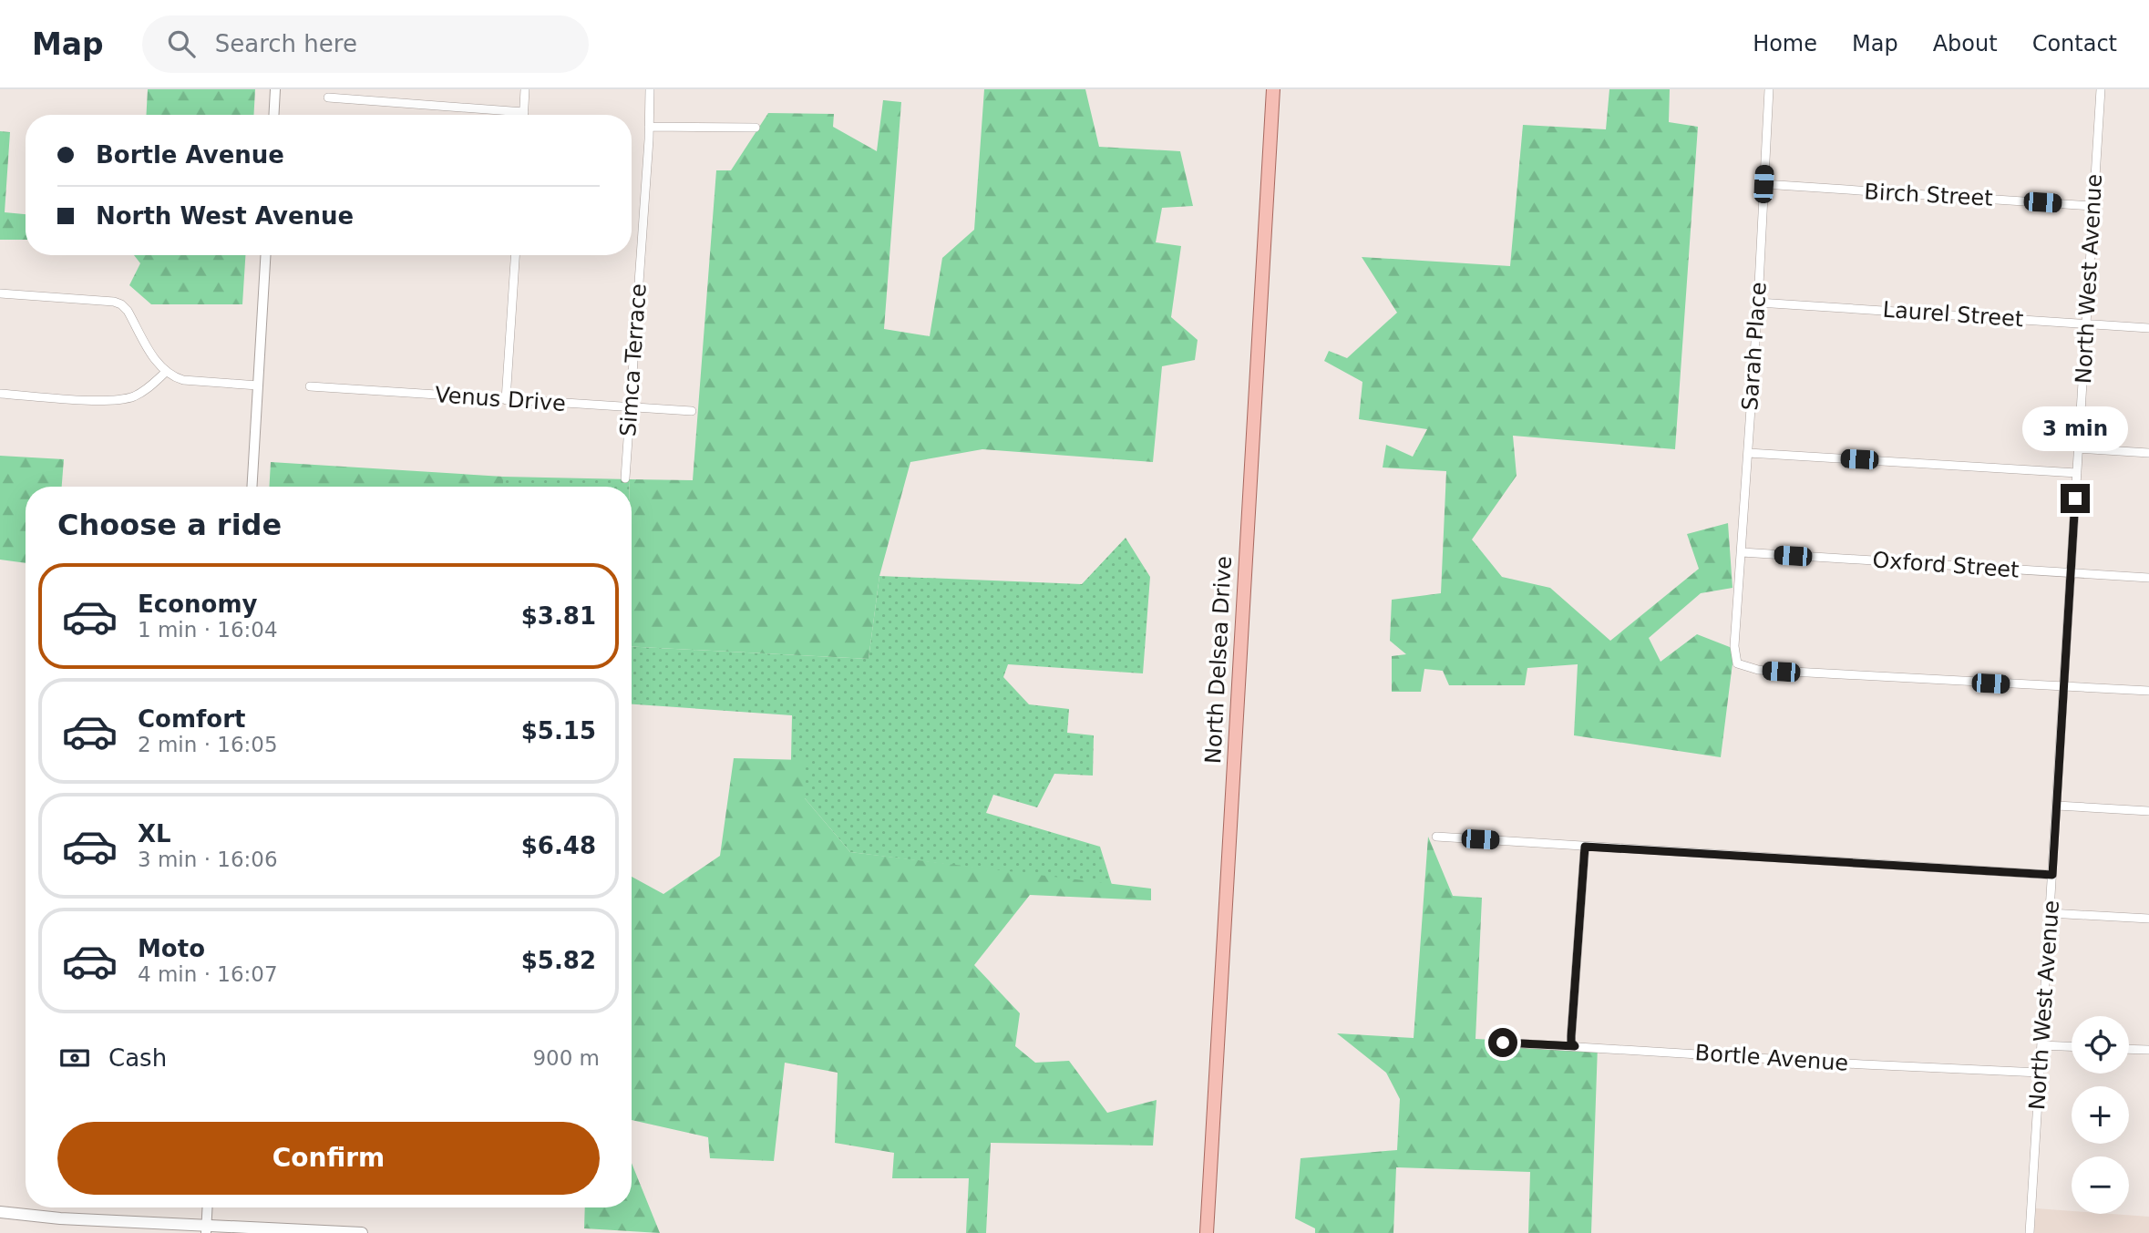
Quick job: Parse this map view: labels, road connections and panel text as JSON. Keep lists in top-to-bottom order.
{
  "streets": {
    "main road": ["North Delsea Drive"],
    "street": [
      "Birch Street",
      "North West Avenue",
      "Laurel Street",
      "Sarah Place",
      "Simca Terrace",
      "Venus Drive",
      "Oxford Street",
      "Bortle Avenue"
    ]
  },
  "crossings": [
    ["Birch Street", "North West Avenue"],
    ["Birch Street", "Sarah Place"],
    ["North West Avenue", "Laurel Street"],
    ["North West Avenue", "Sarah Place"],
    ["North West Avenue", "Oxford Street"],
    ["North West Avenue", "Bortle Avenue"],
    ["Laurel Street", "Sarah Place"],
    ["Sarah Place", "Oxford Street"],
    ["Simca Terrace", "Venus Drive"]
  ],
  "page": {
    "header": "Map",
    "search": "Search here",
    "nav": [
      "Home",
      "Map",
      "About",
      "Contact"
    ],
    "banner": ["Bortle Avenue", "North West Avenue"],
    "bubble": "3 min",
    "heading": "Choose a ride",
    "list": [
      {
        "name": "Economy",
        "note": "1 min · 16:04",
        "value": "$3.81"
      },
      {
        "name": "Comfort",
        "note": "2 min · 16:05",
        "value": "$5.15"
      },
      {
        "name": "XL",
        "note": "3 min · 16:06",
        "value": "$6.48"
      },
      {
        "name": "Moto",
        "note": "4 min · 16:07",
        "value": "$5.82"
      }
    ],
    "map_buttons": ["+", "−"],
    "pay": ["Cash", "900 m"],
    "buttons": "Confirm"
  }
}
